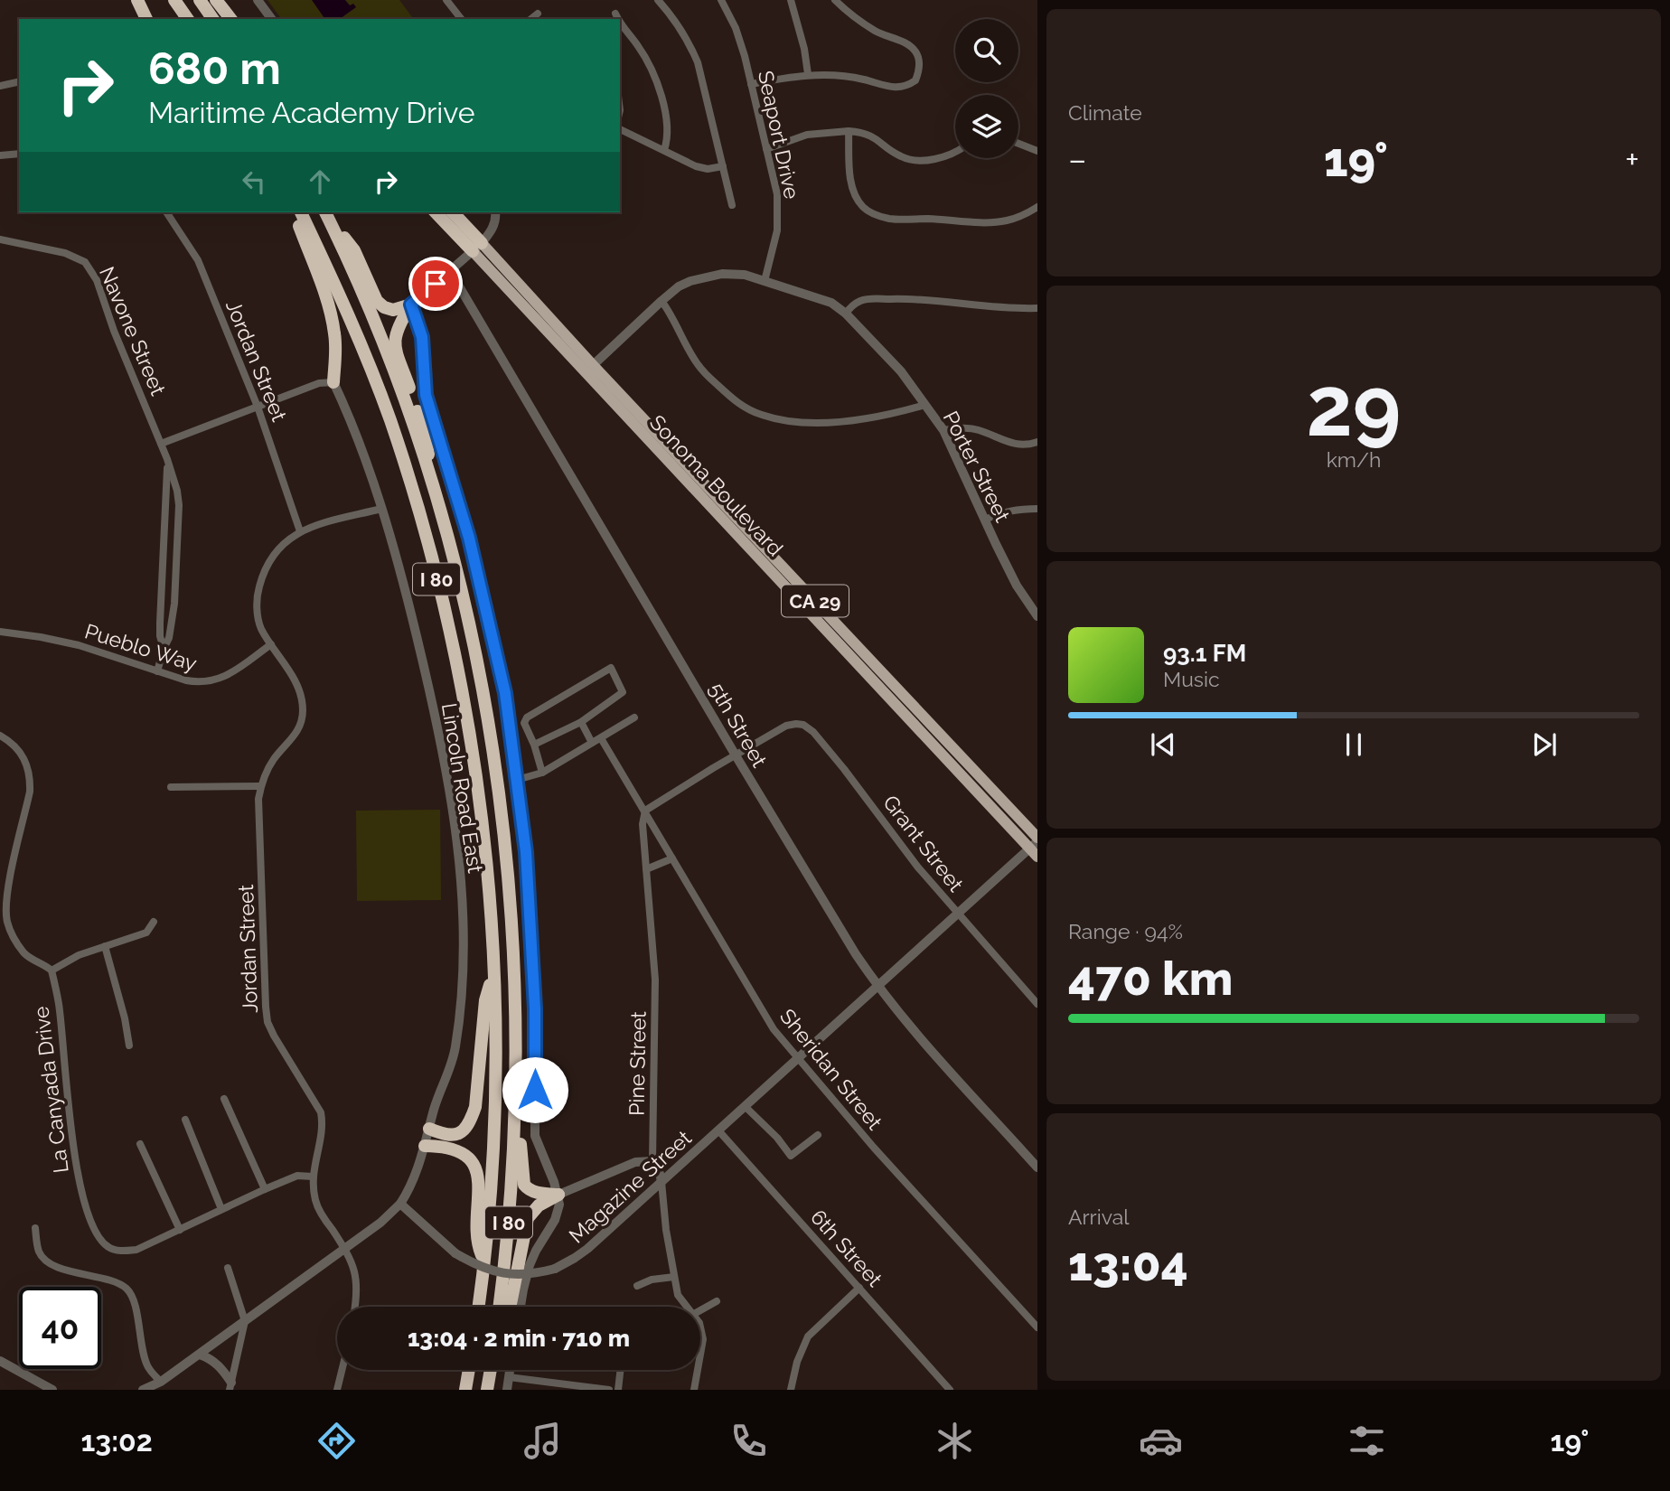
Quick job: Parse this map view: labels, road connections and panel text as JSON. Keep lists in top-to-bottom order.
{
  "streets": {
    "highway": ["I 80", "CA 29"],
    "main road": ["Sonoma Boulevard"],
    "street": [
      "Seaport Drive",
      "Navone Street",
      "Jordan Street",
      "Porter Street",
      "Pueblo Way",
      "5th Street",
      "Lincoln Road East",
      "Grant Street",
      "Pine Street",
      "Sheridan Street",
      "La Canyada Drive",
      "Magazine Street",
      "6th Street"
    ]
  },
  "crossings": [
    ["Seaport Drive", "Porter Street"],
    ["Navone Street", "Pueblo Way"],
    ["Jordan Street", "Pueblo Way"],
    ["Jordan Street", "La Canyada Drive"],
    ["Porter Street", "Sonoma Boulevard"],
    ["Sonoma Boulevard", "CA 29"],
    ["Sonoma Boulevard", "Magazine Street"],
    ["5th Street", "Grant Street"],
    ["5th Street", "Magazine Street"],
    ["Lincoln Road East", "Magazine Street"],
    ["Grant Street", "Magazine Street"],
    ["Pine Street", "Sheridan Street"],
    ["Pine Street", "Magazine Street"],
    ["Sheridan Street", "Magazine Street"],
    ["Magazine Street", "6th Street"]
  ],
  "page": {
    "tile": [
      "Climate",
      ["29", "km/h"],
      ["Range · 94%", "470 km"],
      ["Arrival", "13:04"]
    ],
    "turn": ["680 m", "Maritime Academy Drive"],
    "heat": ["−", "19°", "+"],
    "song": ["93.1 FM", "Music"],
    "limit": "40",
    "trip": "13:04 · 2 min · 710 m",
    "tabs": ["13:02", "19°"]
  }
}
